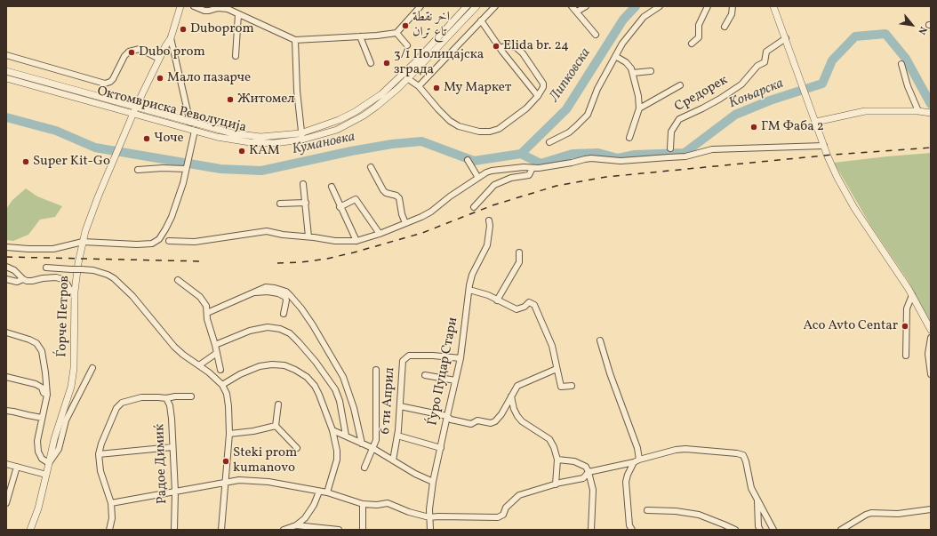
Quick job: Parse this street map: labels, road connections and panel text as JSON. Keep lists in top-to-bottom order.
{
  "streets": {
    "street": [
      "Средорек",
      "Октомвриска Револуција",
      "Ѓорче Петров",
      "Ѓуро Пуцар Стари",
      "6 ти Април",
      "Радое Димиќ"
    ]
  },
  "crossings": [
    ["Октомвриска Револуција", "Ѓорче Петров"],
    ["Ѓуро Пуцар Стари", "6 ти Април"]
  ],
  "water": ["Липковска", "Коњарска", "Кумановка"],
  "places": [
    "اخر نقطة تاع تران",
    "Duboprom",
    "Elida br. 24",
    "Dubo prom",
    "3/1 Полицајска зграда",
    "Мало пазарче",
    "Му Маркет",
    "Житомел",
    "ГМ Фаба 2",
    "Чоче",
    "КАМ",
    "Super Kit-Go",
    "Aco Avto Centar",
    "Steki prom kumanovo"
  ],
  "north": "bottom right"
}
